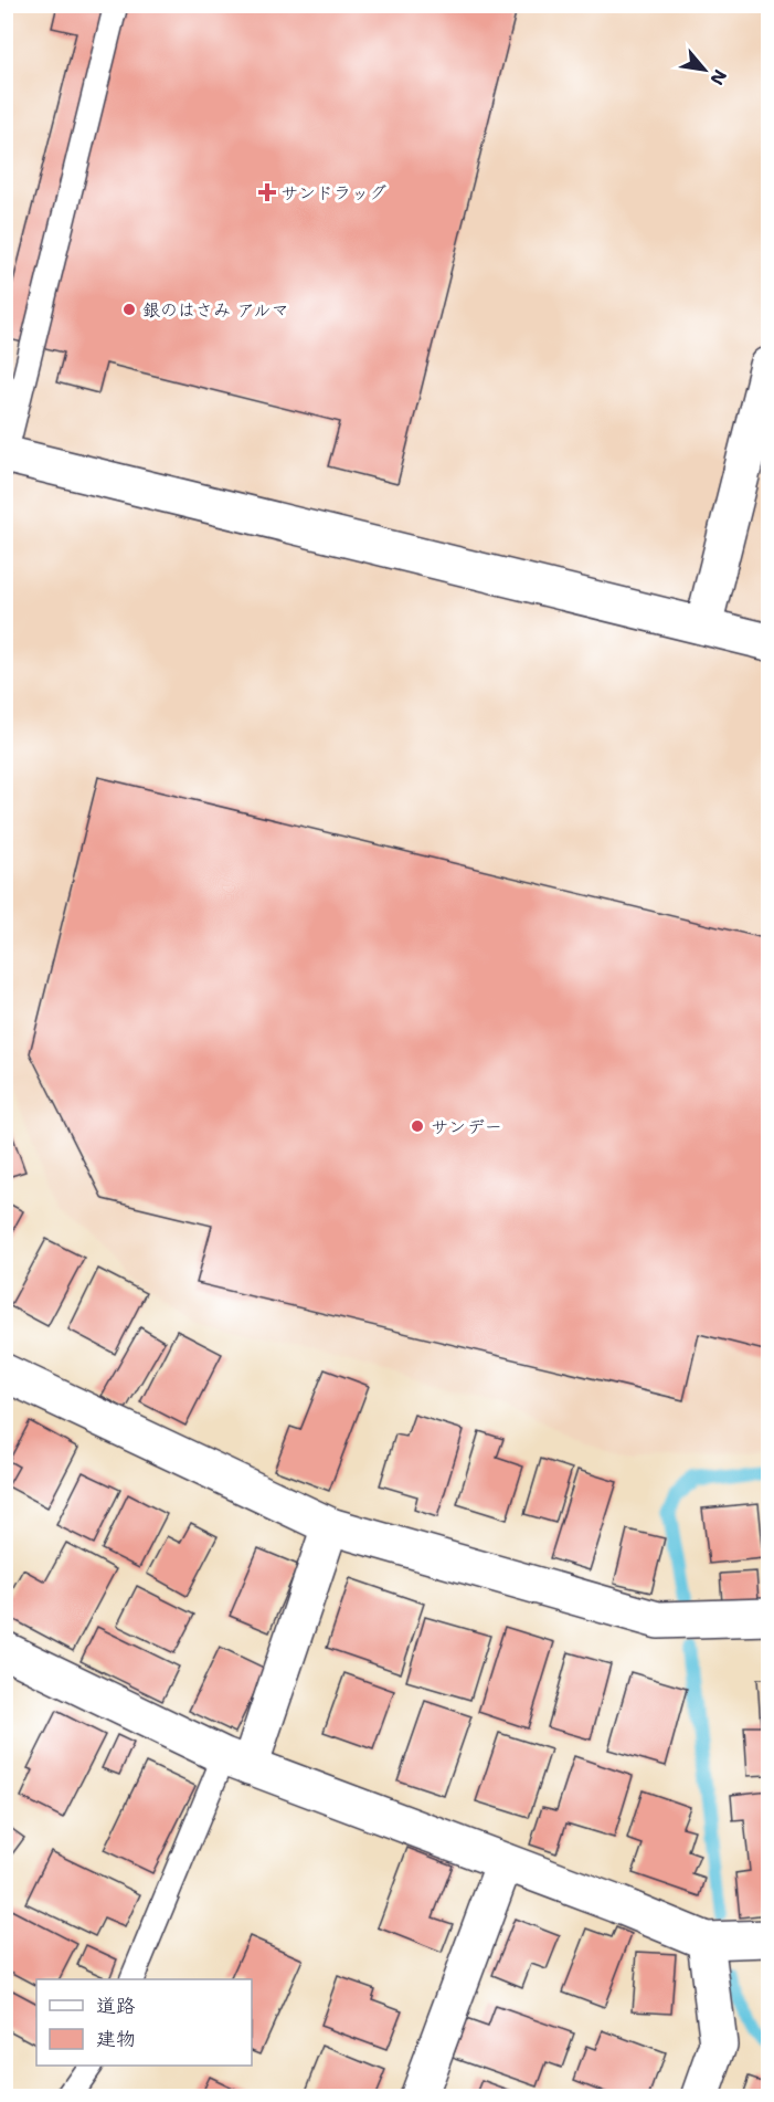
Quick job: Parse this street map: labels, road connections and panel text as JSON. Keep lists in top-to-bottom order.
{
  "places": {
    "health": ["サンドラッグ"],
    "other": ["銀のはさみ アルマ", "サンデー"]
  },
  "legend": ["道路", "建物"],
  "north": "bottom right"
}
